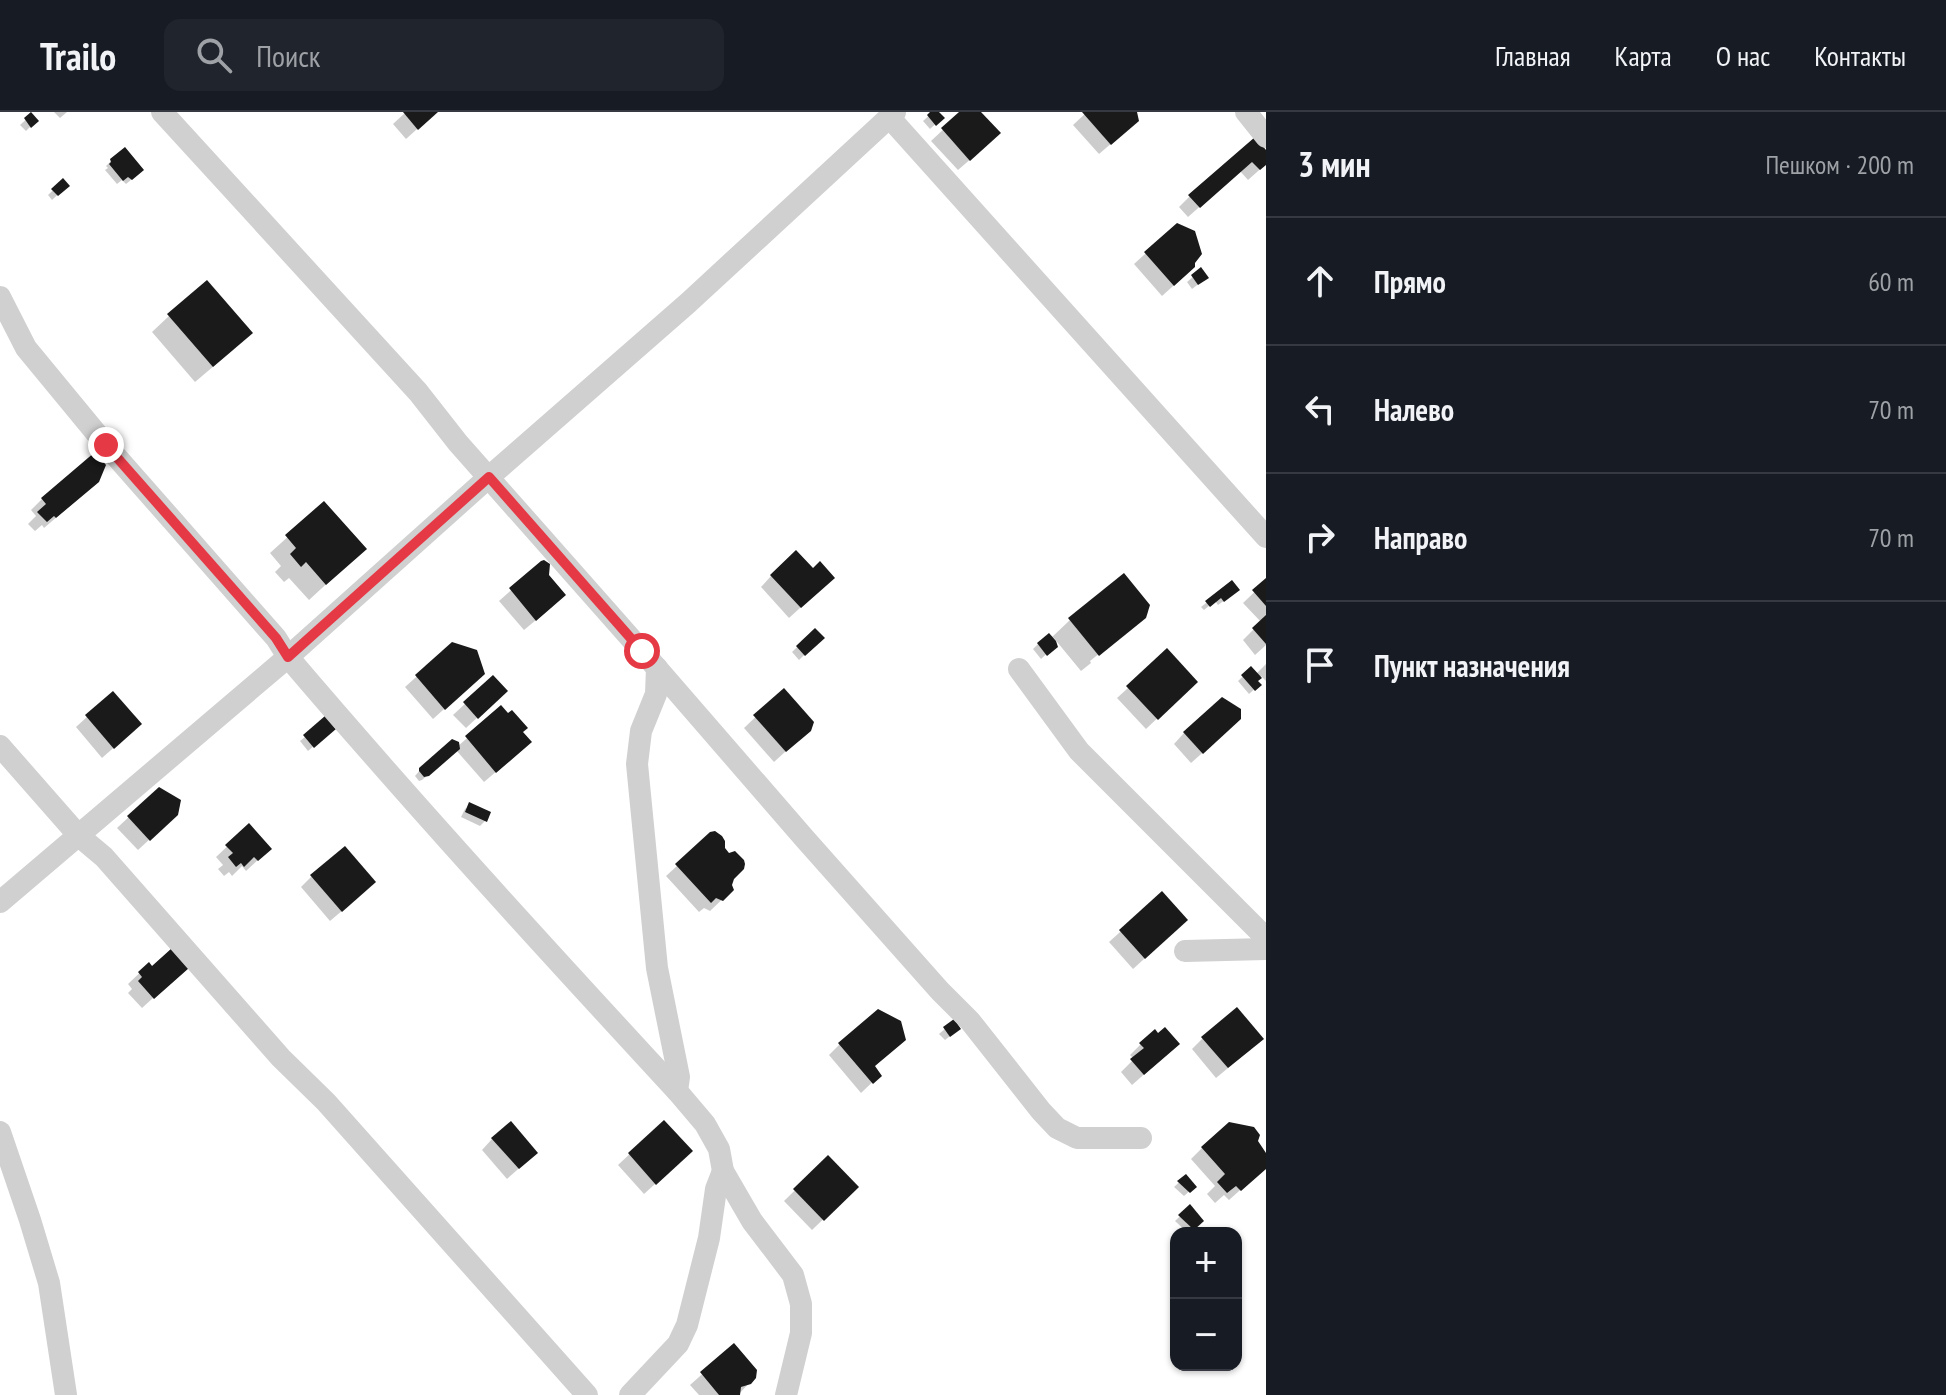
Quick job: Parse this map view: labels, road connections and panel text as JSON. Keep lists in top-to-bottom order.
{
  "page": {
    "header": "Trailo",
    "search": "Поиск",
    "nav": [
      "Главная",
      "Карта",
      "О нас",
      "Контакты"
    ],
    "heading": ["3 мин", "Пешком · 200 m"],
    "list": [
      ["Прямо", "60 m"],
      ["Налево", "70 m"],
      ["Направо", "70 m"],
      "Пункт назначения"
    ],
    "map_buttons": ["+", "−"]
  }
}
